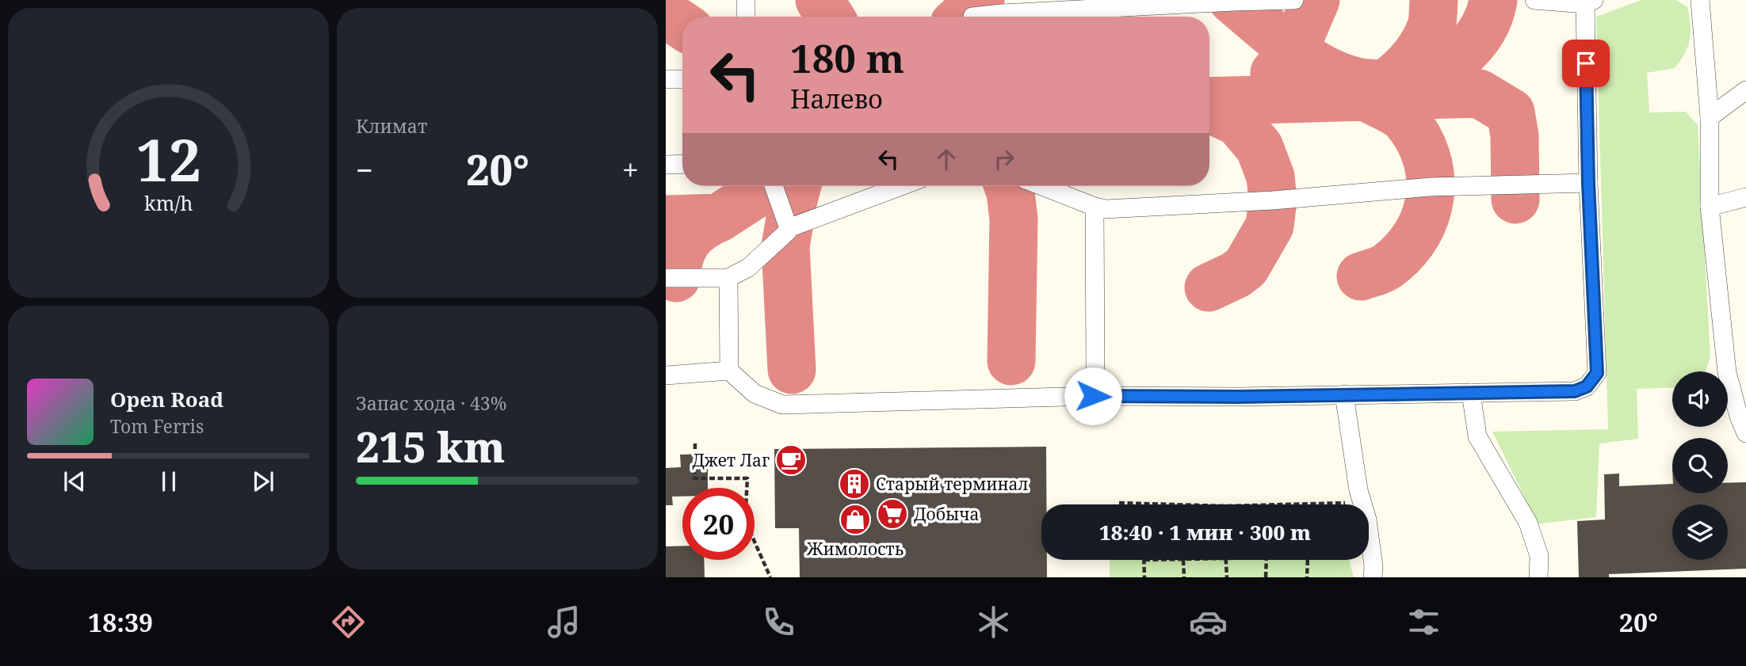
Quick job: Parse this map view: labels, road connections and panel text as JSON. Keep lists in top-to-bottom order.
{
  "places": {
    "cafe": ["Джет Лаг"],
    "building": ["Старый терминал"],
    "supermarket": ["Добыча"],
    "shop": ["Жимолость"]
  },
  "page": {
    "tile": [
      "Климат",
      ["Запас хода · 43%", "215 km"]
    ],
    "turn": ["180 m", "Налево"],
    "heat": ["−", "20°", "+"],
    "song": ["Open Road", "Tom Ferris"],
    "limit": "20",
    "trip": "18:40 · 1 мин · 300 m",
    "tabs": ["18:39", "20°"],
    "gauge": ["12", "km/h"]
  }
}
